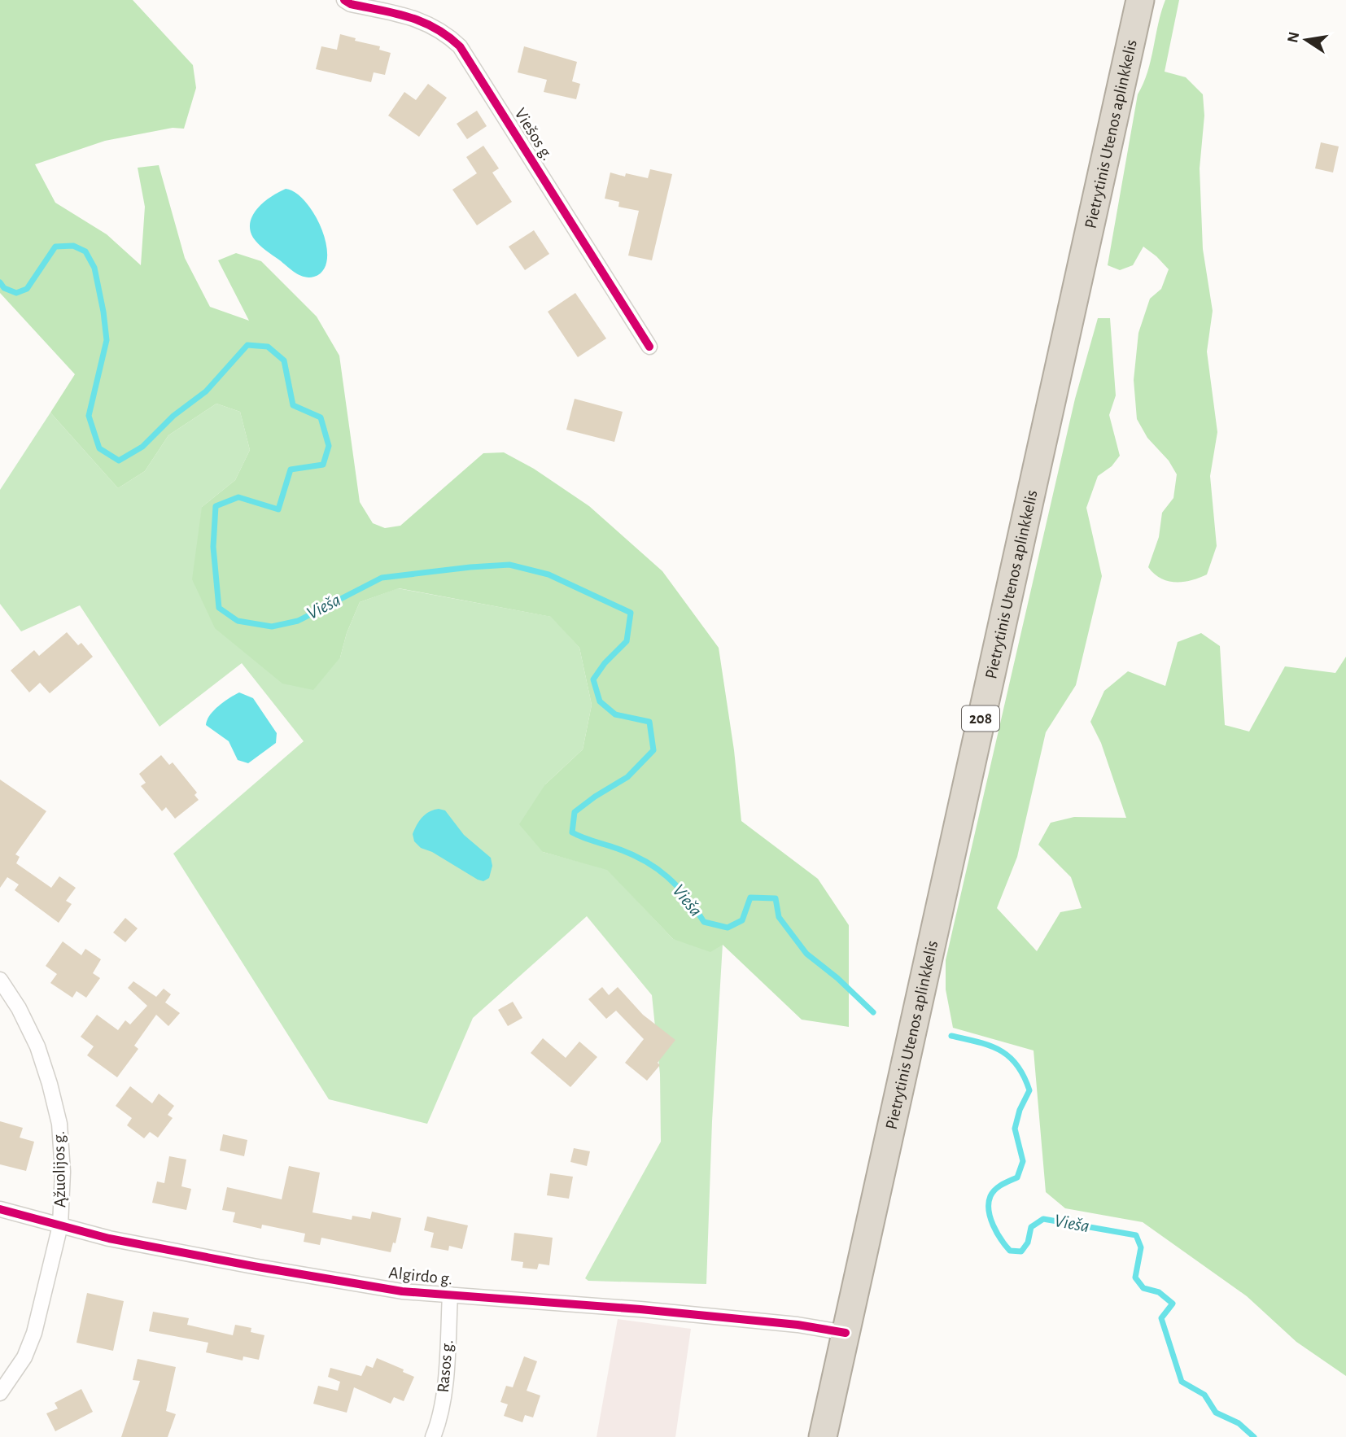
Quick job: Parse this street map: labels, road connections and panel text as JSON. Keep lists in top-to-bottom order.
{
  "streets": {
    "highway": ["Pietrytinis Utenos aplinkkelis", "208"],
    "street": [
      "Viešos g.",
      "Ąžuolijos g.",
      "Algirdo g.",
      "Rasos g."
    ]
  },
  "crossings": [
    ["Pietrytinis Utenos aplinkkelis", "Algirdo g."],
    ["Ąžuolijos g.", "Algirdo g."],
    ["Algirdo g.", "Rasos g."]
  ],
  "water": ["Vieša"],
  "north": "left"
}
